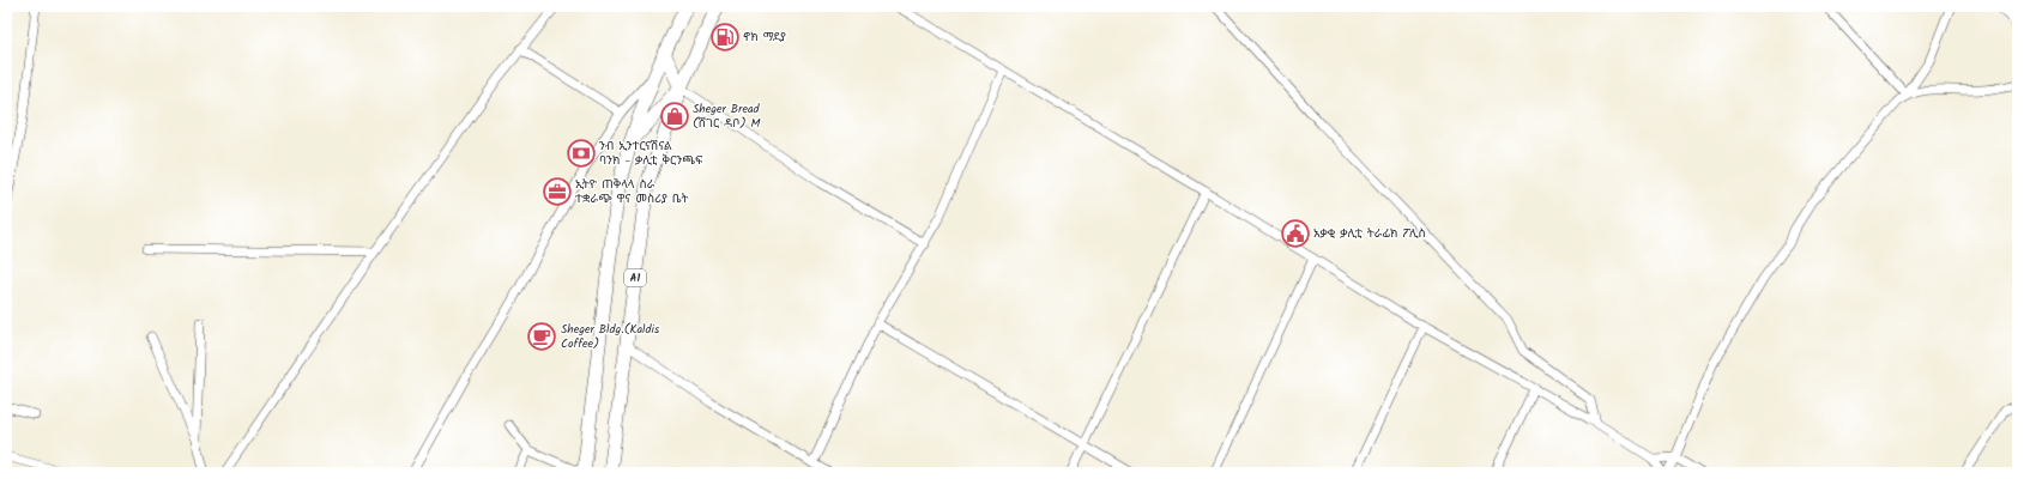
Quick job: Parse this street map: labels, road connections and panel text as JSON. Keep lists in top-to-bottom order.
{
  "streets": {
    "main road": ["A1"]
  },
  "places": {
    "fuel station": ["ኖክ ማደያ"],
    "shop": ["Sheger Bread (ሸገር ዳቦ) M"],
    "bank": ["ንብ ኢንተርናሽናል ባንክ - ቃሊቲ ቅርንጫፍ"],
    "office": ["ኢትዮ ጠቅላላ ስራ ተቋራጭ ዋና መስሪያ ቤት"],
    "public building": ["አቃቂ ቃሊቲ ትራፊክ ፖሊስ"],
    "cafe": ["Sheger Bldg.(Kaldis Coffee)"]
  }
}
